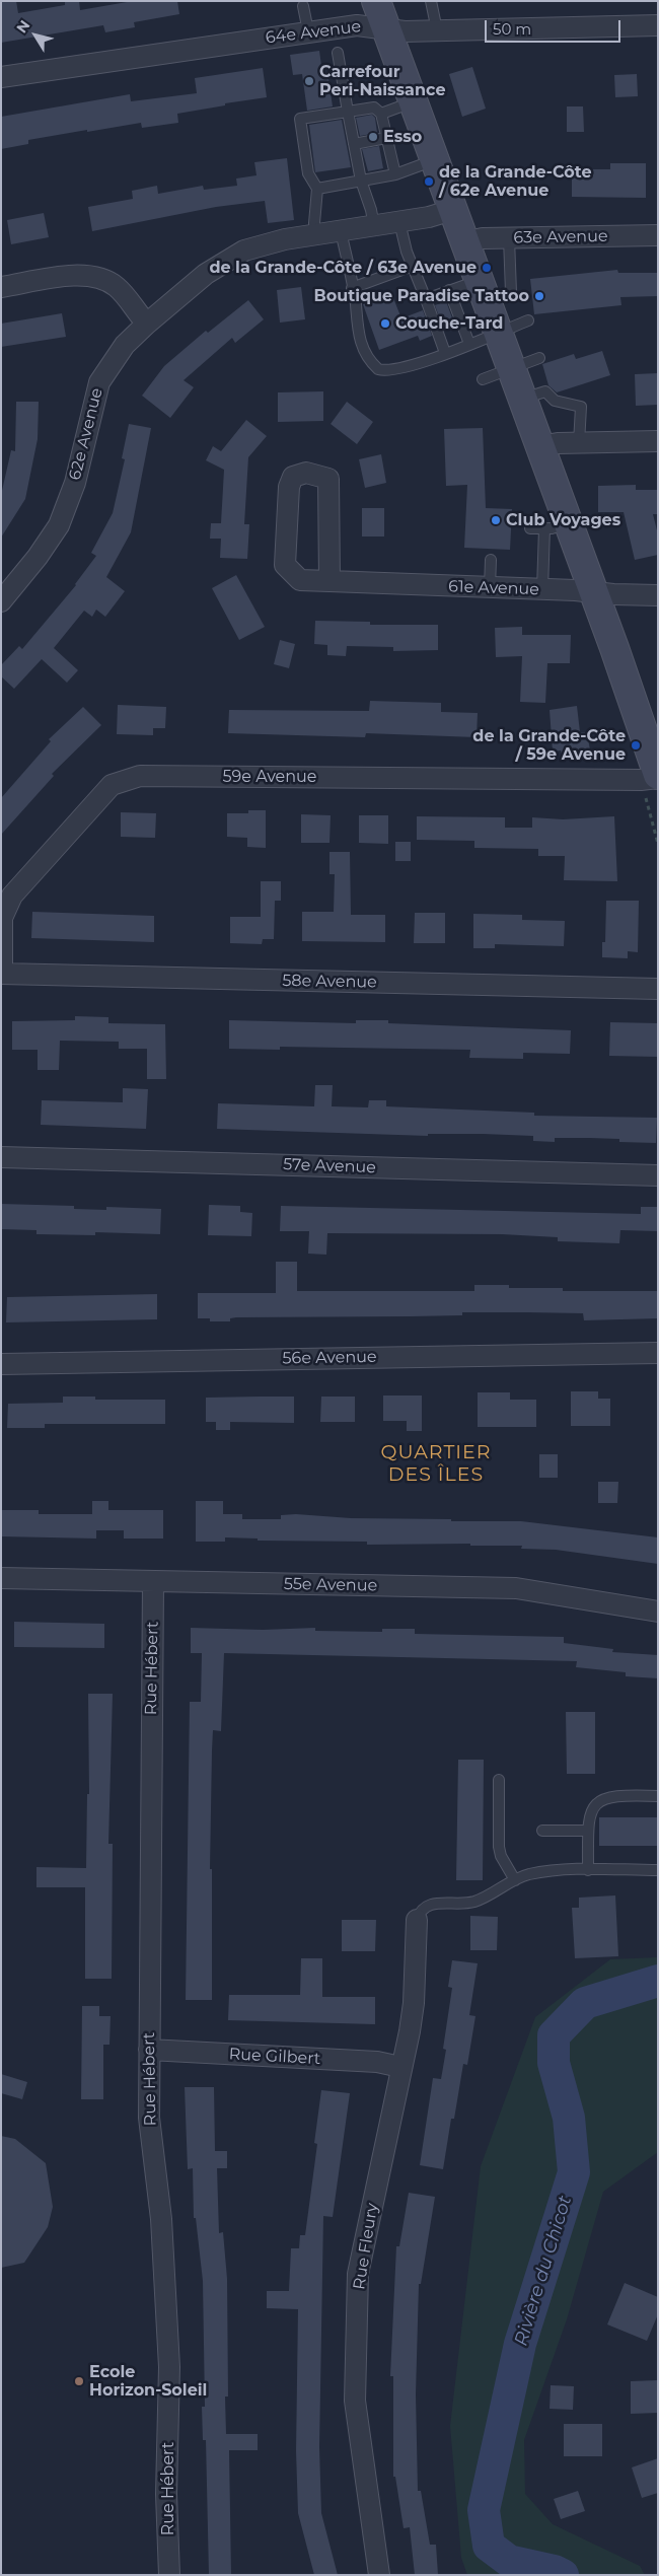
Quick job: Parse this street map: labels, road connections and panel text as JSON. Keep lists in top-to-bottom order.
{
  "streets": {
    "street": [
      "64e Avenue",
      "63e Avenue",
      "62e Avenue",
      "61e Avenue",
      "59e Avenue",
      "58e Avenue",
      "57e Avenue",
      "56e Avenue",
      "55e Avenue",
      "Rue Hébert",
      "Rue Gilbert",
      "Rue Fleury"
    ]
  },
  "crossings": [
    ["59e Avenue", "58e Avenue"],
    ["55e Avenue", "Rue Hébert"],
    ["Rue Hébert", "Rue Gilbert"],
    ["Rue Gilbert", "Rue Fleury"]
  ],
  "districts": ["QUARTIER DES ÎLES"],
  "water": ["Rivière du Chicot"],
  "places": [
    "Carrefour Peri-Naissance",
    "Esso",
    "de la Grande-Côte / 62e Avenue",
    "de la Grande-Côte / 63e Avenue",
    "Boutique Paradise Tattoo",
    "Couche-Tard",
    "Club Voyages",
    "de la Grande-Côte / 59e Avenue",
    "Ecole Horizon-Soleil"
  ],
  "scale_bar": "50 m",
  "north": "top left"
}
